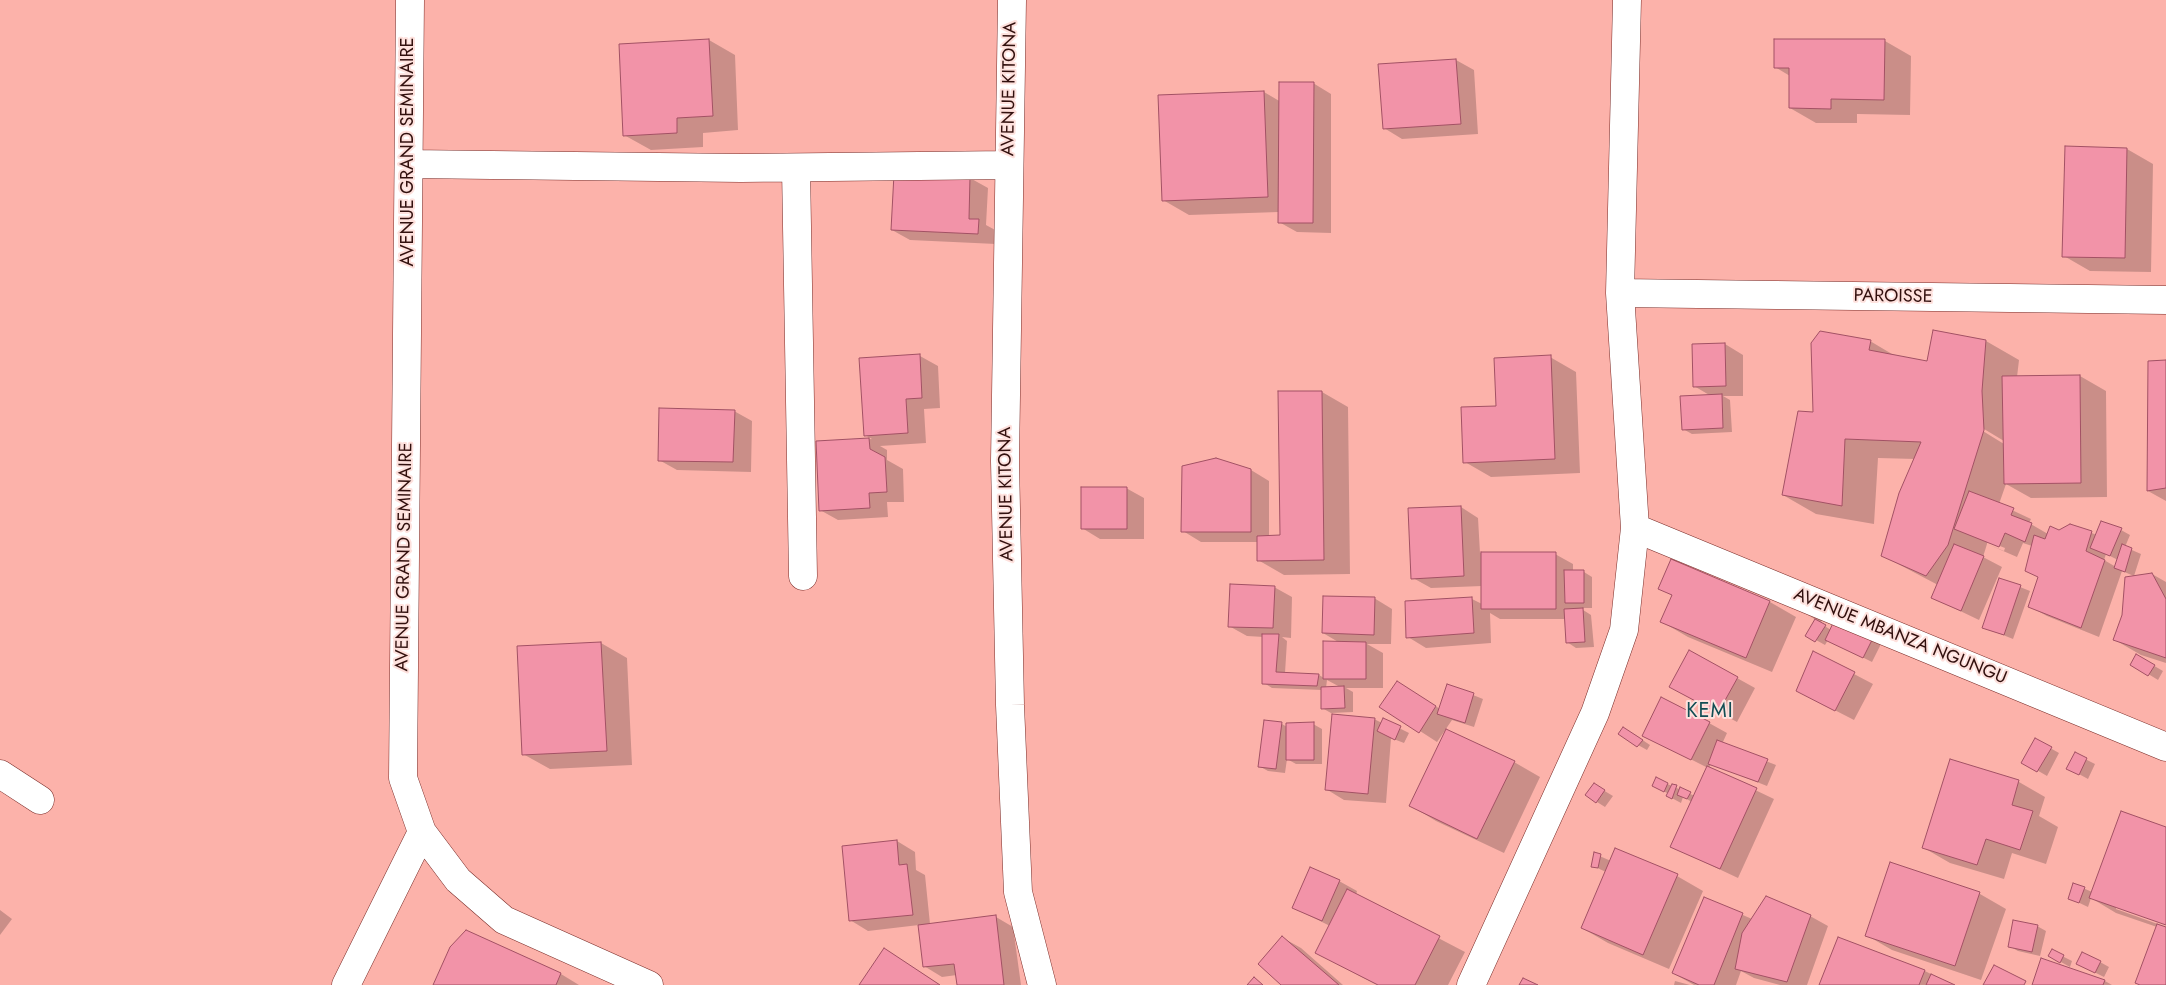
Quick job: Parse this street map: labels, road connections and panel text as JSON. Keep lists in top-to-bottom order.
{
  "streets": {
    "street": [
      "AVENUE KITONA",
      "AVENUE GRAND SEMINAIRE",
      "PAROISSE",
      "AVENUE MBANZA NGUNGU"
    ]
  },
  "districts": ["KEMI"]
}
